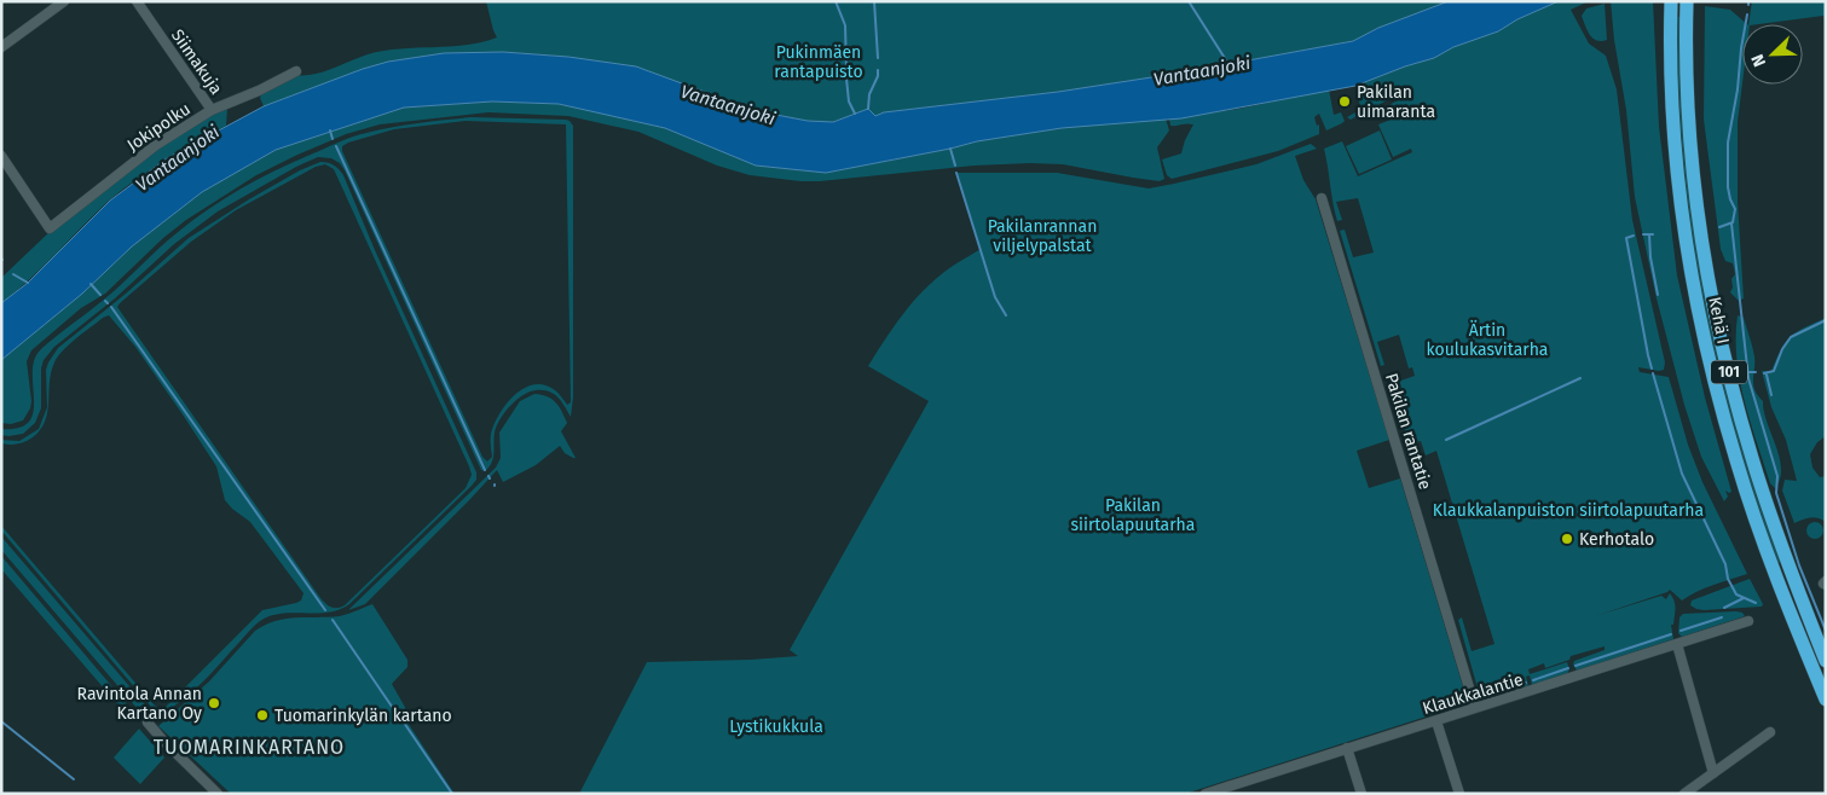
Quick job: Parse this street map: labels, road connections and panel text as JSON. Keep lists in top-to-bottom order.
{
  "streets": {
    "highway": ["Kehä I", "101"],
    "street": [
      "Siimakuja",
      "Jokipolku",
      "Pakilan rantatie",
      "Klaukkalantie"
    ]
  },
  "crossings": [
    ["Siimakuja", "Jokipolku"],
    ["Pakilan rantatie", "Klaukkalantie"]
  ],
  "districts": ["TUOMARINKARTANO"],
  "water": ["Vantaanjoki"],
  "parks": [
    "Pukinmäen rantapuisto",
    "Pakilanrannan viljelypalstat",
    "Ärtin koulukasvitarha",
    "Pakilan siirtolapuutarha",
    "Klaukkalanpuiston siirtolapuutarha",
    "Lystikukkula"
  ],
  "places": [
    "Pakilan uimaranta",
    "Kerhotalo",
    "Ravintola Annan Kartano Oy",
    "Tuomarinkylän kartano"
  ],
  "north": "bottom left"
}
